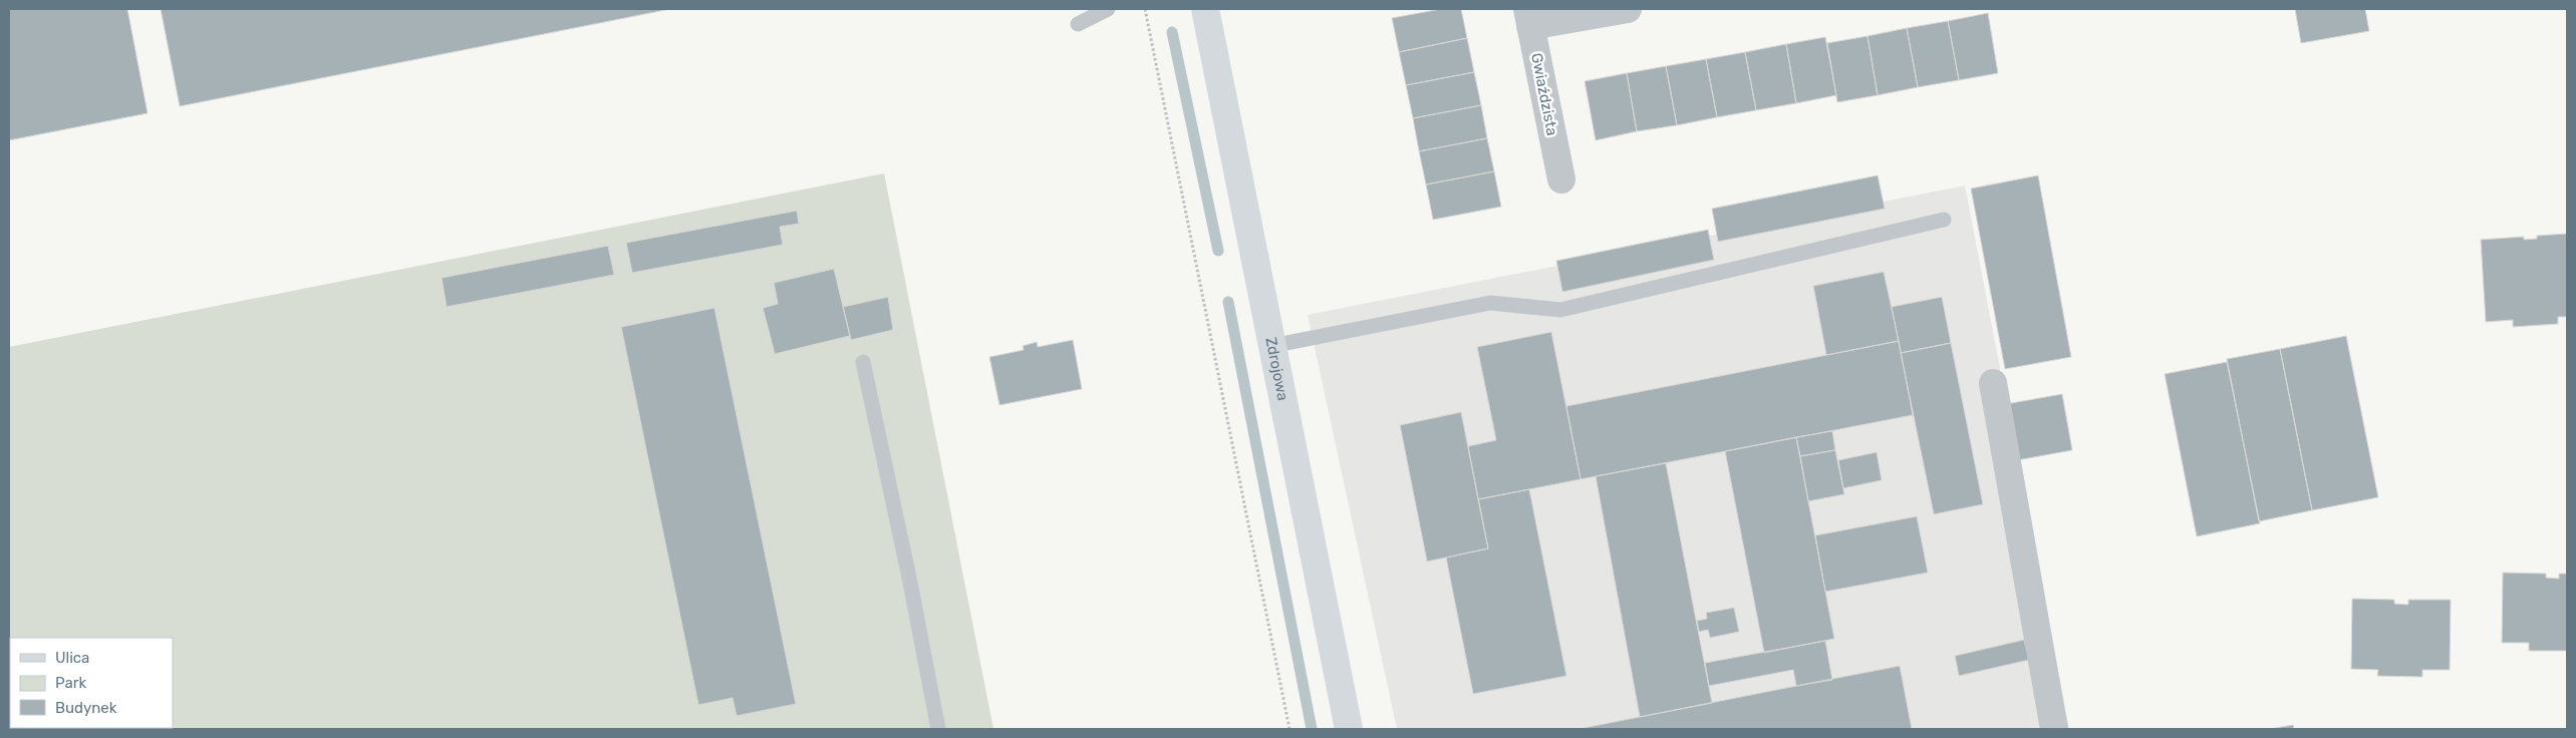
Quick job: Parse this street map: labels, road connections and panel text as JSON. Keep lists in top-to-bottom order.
{
  "streets": {
    "street": ["Gwiaździsta", "Zdrojowa"]
  },
  "legend": ["Ulica", "Park", "Budynek"]
}
